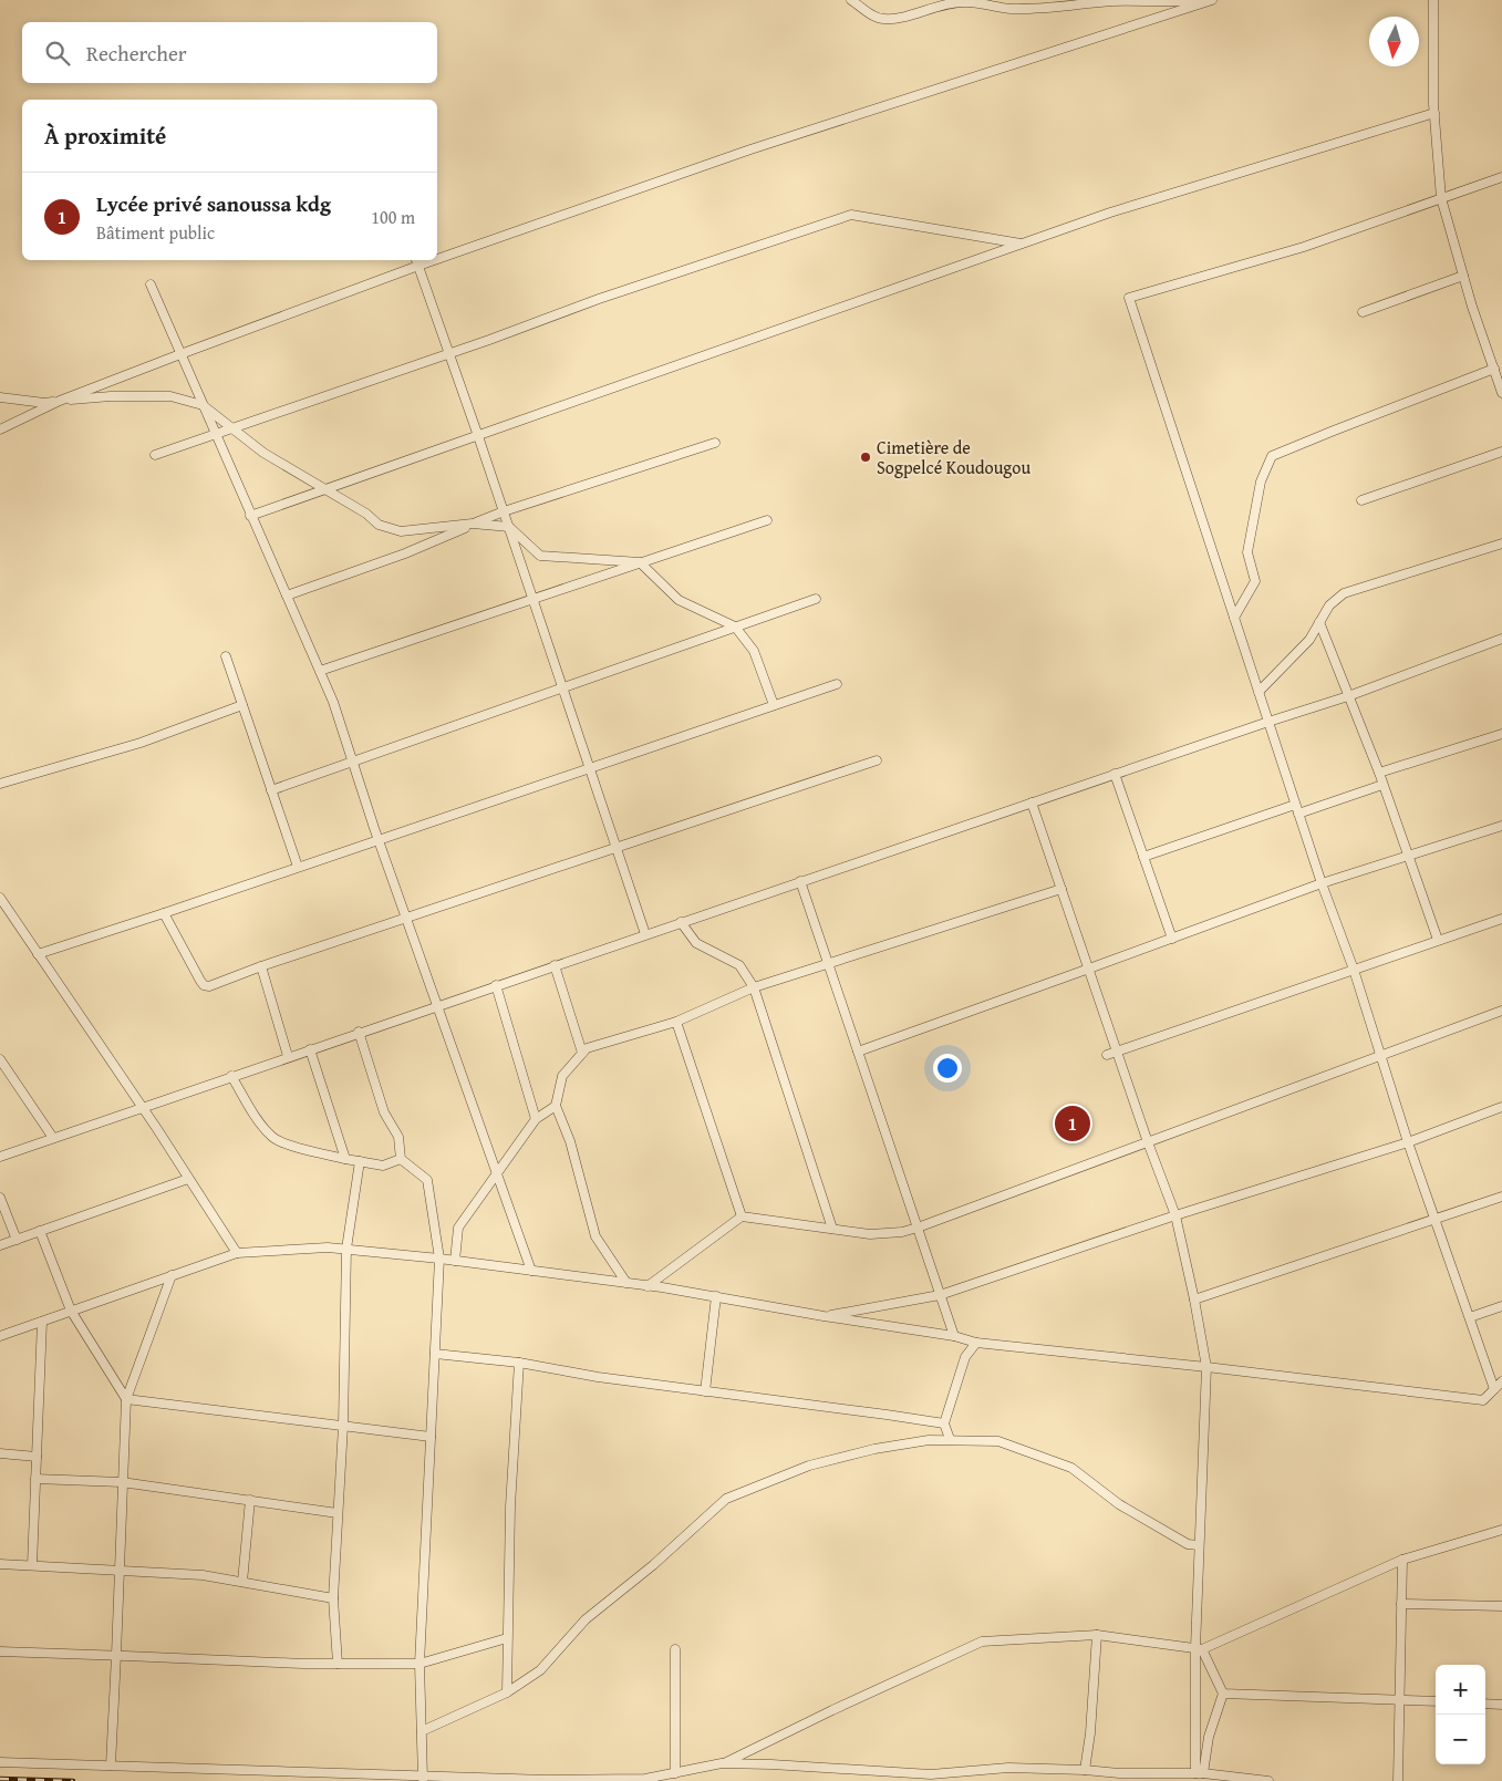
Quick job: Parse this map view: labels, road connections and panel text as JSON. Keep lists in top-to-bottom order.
{
  "places": ["Cimetière de Sogpelcé Koudougou"],
  "north": "bottom",
  "page": {
    "search": "Rechercher",
    "heading": "À proximité",
    "list": [
      {
        "mark": "1",
        "name": "Lycée privé sanoussa kdg",
        "note": "Bâtiment public",
        "value": "100 m"
      }
    ],
    "pins": "1",
    "map_buttons": ["+", "−"]
  }
}
